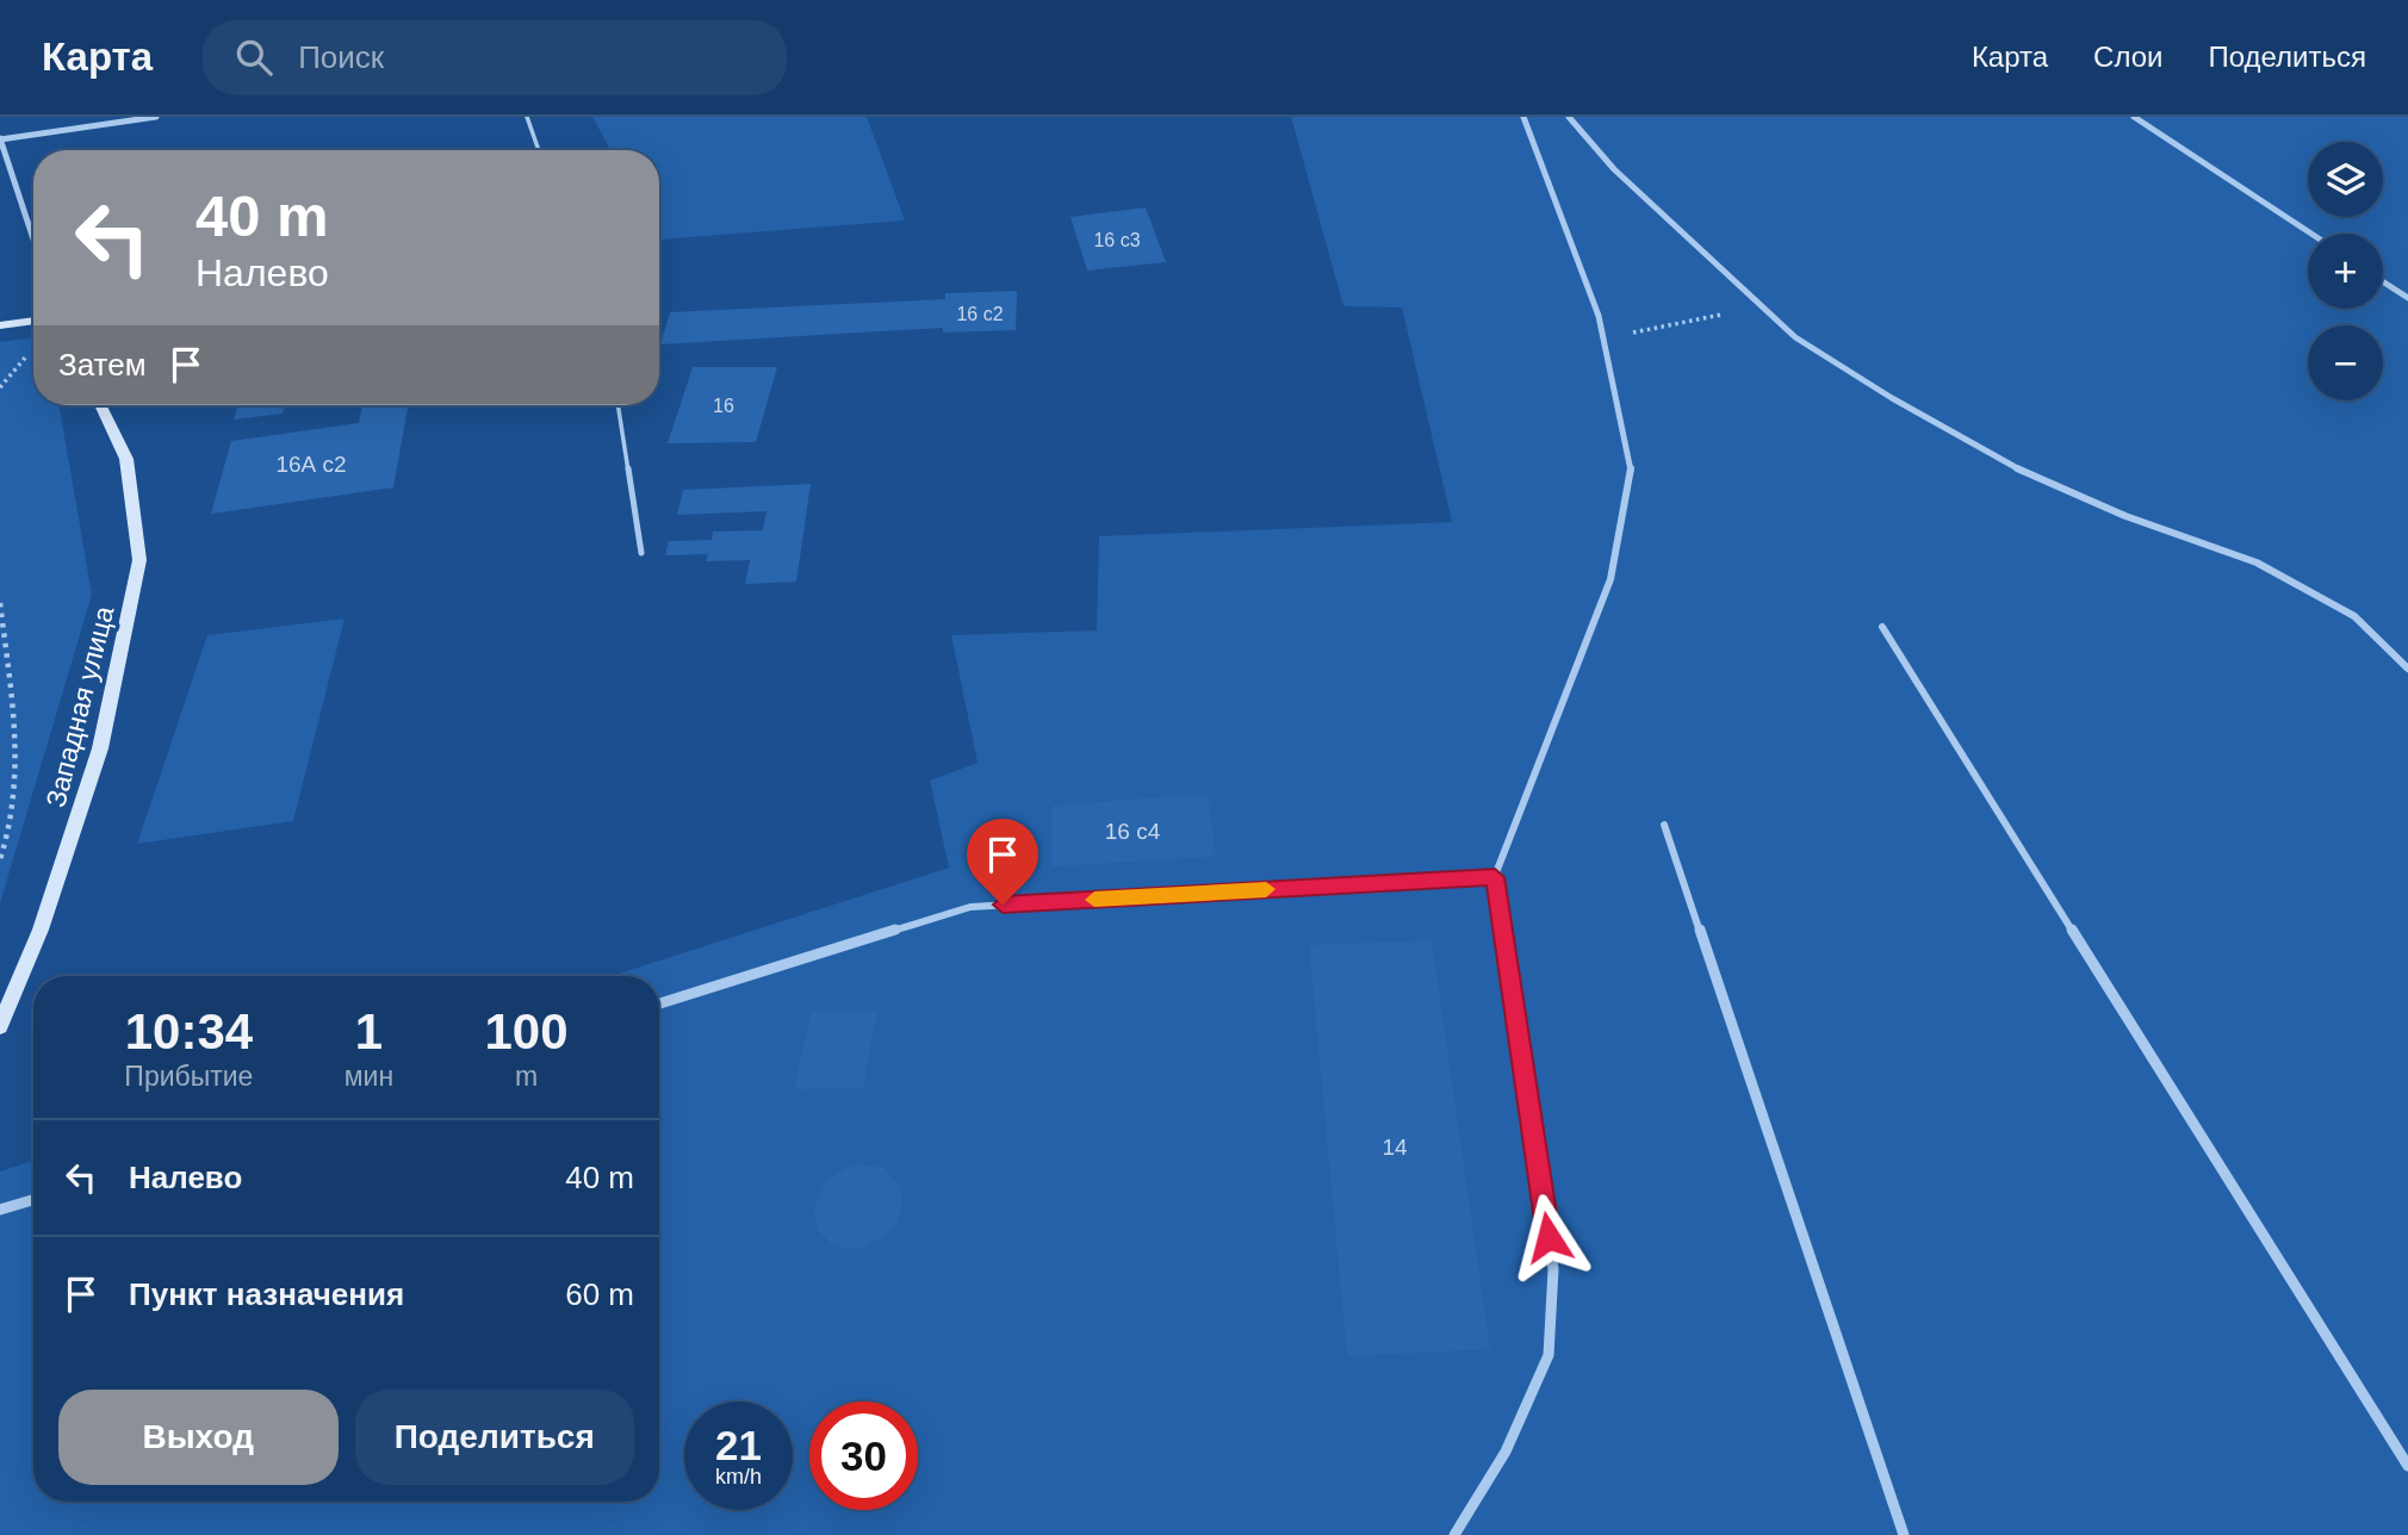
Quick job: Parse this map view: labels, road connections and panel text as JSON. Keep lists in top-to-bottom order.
{
  "streets": {
    "street": ["Западная улица"]
  },
  "house_numbers": [
    "16 с3",
    "16 с2",
    "16",
    "16А с2",
    "16 с4",
    "14"
  ],
  "page": {
    "header": "Карта",
    "search": "Поиск",
    "nav": ["Карта", "Слои", "Поделиться"],
    "map_buttons": ["+", "−"],
    "turn": ["40 m", "Налево"],
    "then": "Затем",
    "eta": [
      "10:34",
      "Прибытие",
      "1",
      "мин",
      "100",
      "m"
    ],
    "list": [
      {
        "name": "Налево",
        "value": "40 m"
      },
      {
        "name": "Пункт назначения",
        "value": "60 m"
      }
    ],
    "buttons": ["Выход", "Поделиться"],
    "speed": "21 km/h",
    "limit": "30"
  }
}
